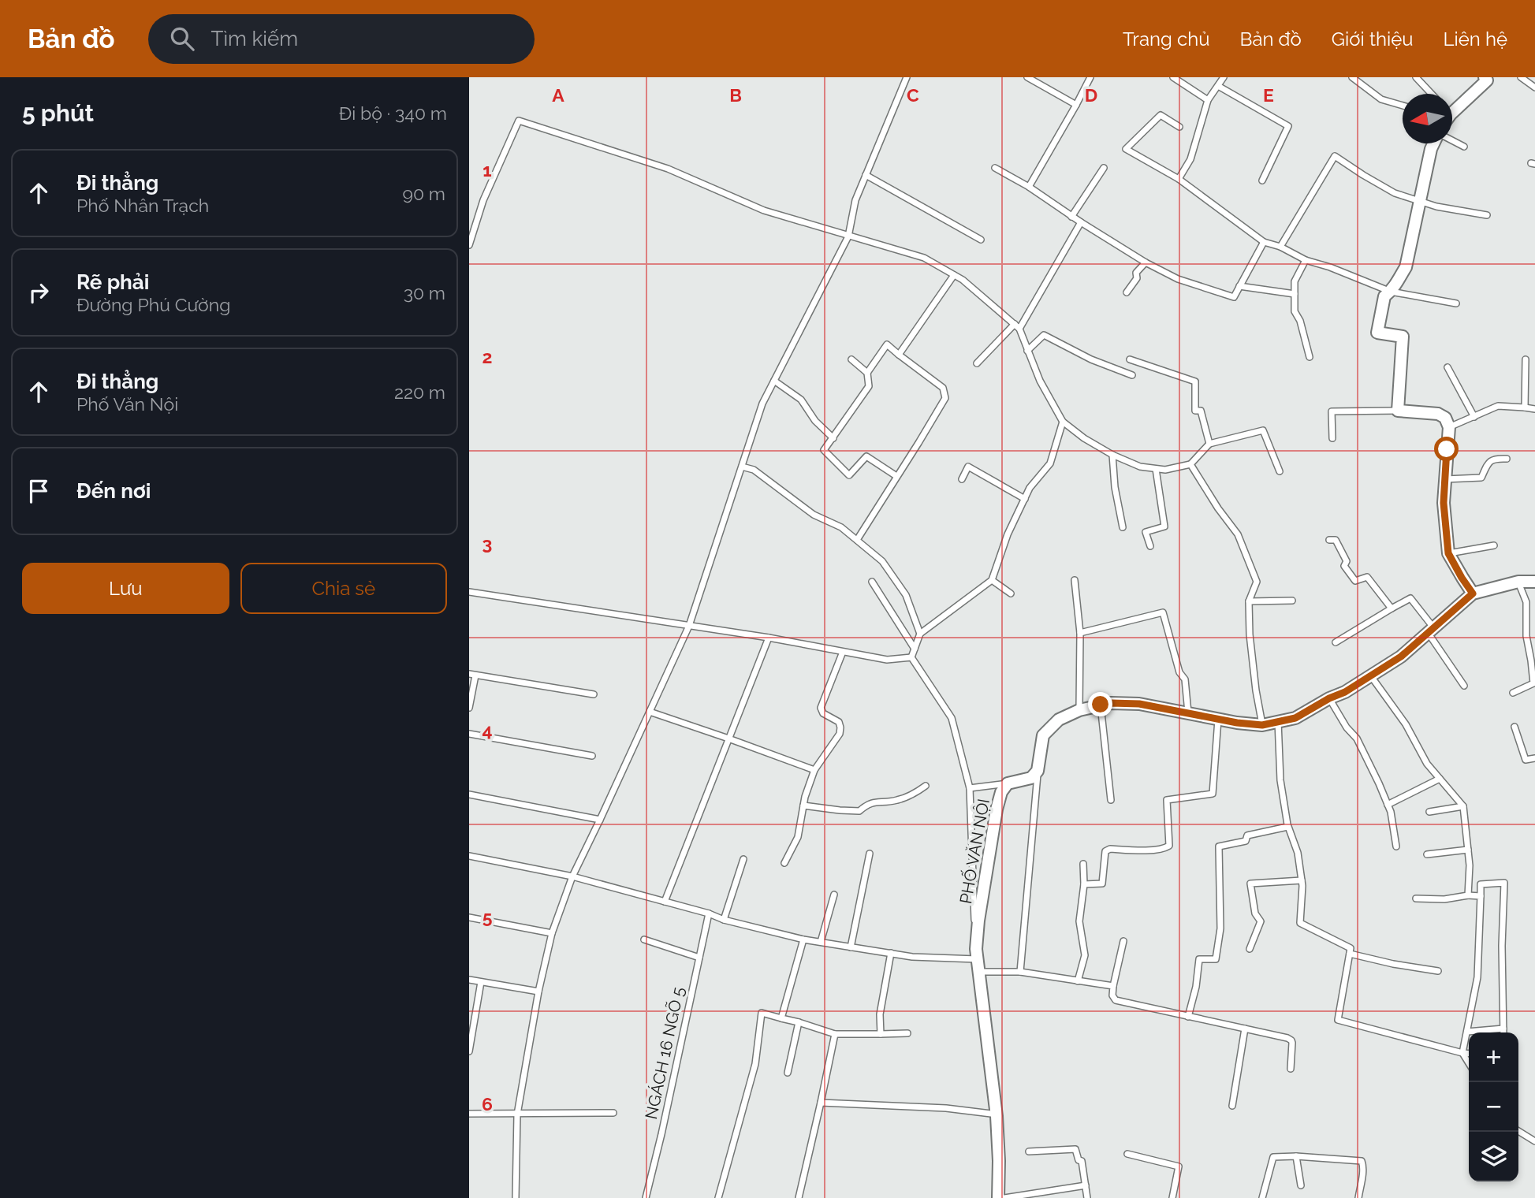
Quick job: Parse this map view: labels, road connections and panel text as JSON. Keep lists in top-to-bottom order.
{
  "streets": {
    "street": ["PHỐ VĂN NỘI"],
    "lane": ["NGÁCH 16 NGÕ 5"]
  },
  "north": "left",
  "page": {
    "header": "Bản đồ",
    "search": "Tìm kiếm",
    "nav": [
      "Trang chủ",
      "Bản đồ",
      "Giới thiệu",
      "Liên hệ"
    ],
    "heading": ["5 phút", "Đi bộ · 340 m"],
    "list": [
      ["Đi thẳng", "Phố Nhân Trạch", "90 m"],
      ["Rẽ phải", "Đường Phú Cường", "30 m"],
      ["Đi thẳng", "Phố Văn Nội", "220 m"],
      "Đến nơi"
    ],
    "buttons": ["Lưu", "Chia sẻ"],
    "map_buttons": ["+", "−"]
  },
  "grid": {
    "columns": [
      "A",
      "B",
      "C",
      "D",
      "E"
    ],
    "rows": [
      "1",
      "2",
      "3",
      "4",
      "5",
      "6"
    ]
  }
}
